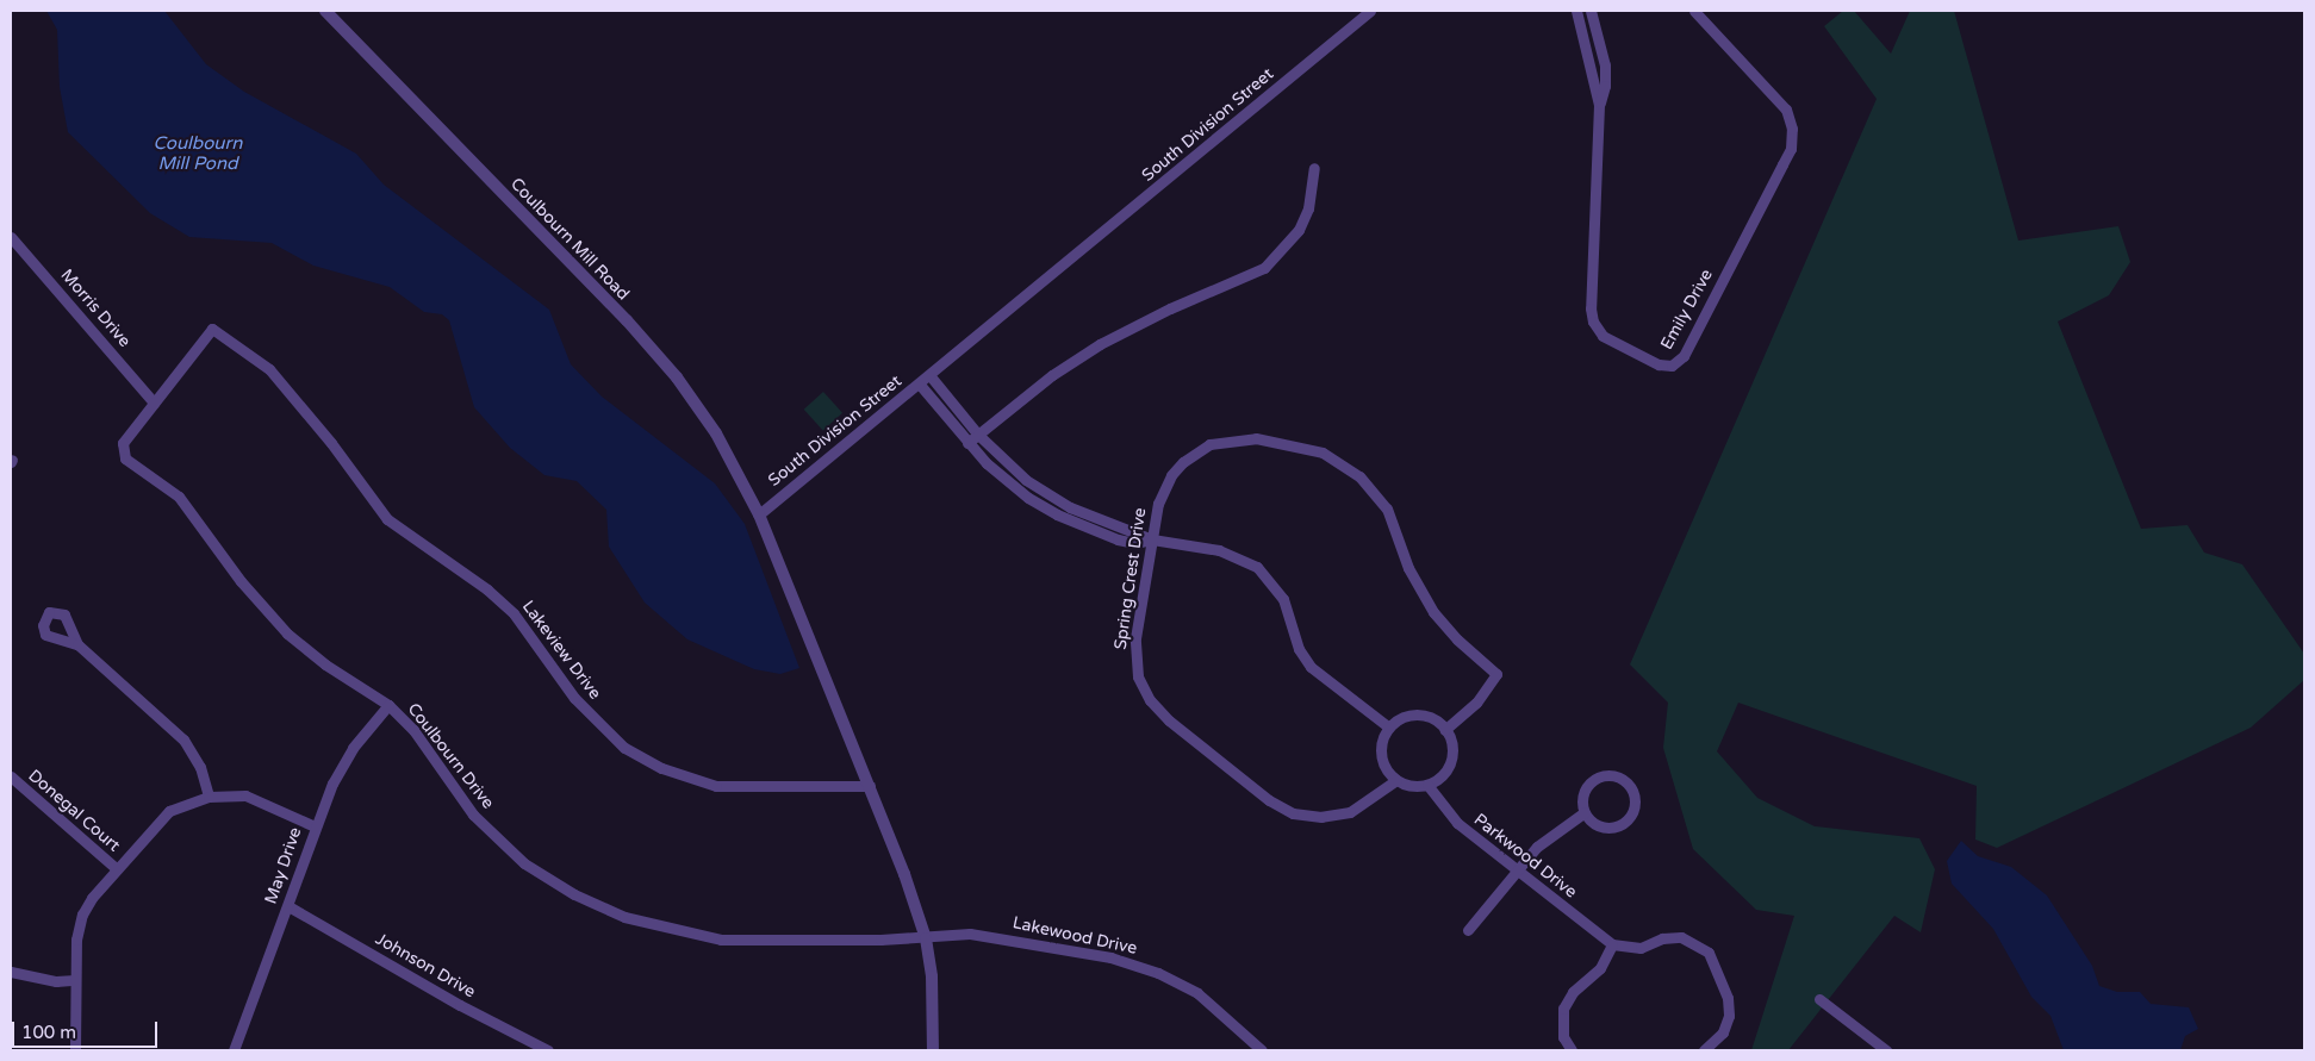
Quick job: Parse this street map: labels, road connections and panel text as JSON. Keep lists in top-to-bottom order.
{
  "streets": {
    "street": [
      "South Division Street",
      "Coulbourn Mill Road",
      "Morris Drive",
      "Emily Drive",
      "Spring Crest Drive",
      "Lakeview Drive",
      "Coulbourn Drive",
      "Donegal Court",
      "Parkwood Drive",
      "May Drive",
      "Lakewood Drive",
      "Johnson Drive"
    ]
  },
  "crossings": [
    ["South Division Street", "Coulbourn Mill Road"],
    ["Morris Drive", "Coulbourn Drive"],
    ["Spring Crest Drive", "Parkwood Drive"],
    ["Lakeview Drive", "Coulbourn Drive"],
    ["Coulbourn Drive", "May Drive"],
    ["Coulbourn Drive", "Lakewood Drive"],
    ["May Drive", "Johnson Drive"]
  ],
  "water": ["Coulbourn Mill Pond"],
  "scale_bar": "100 m"
}
